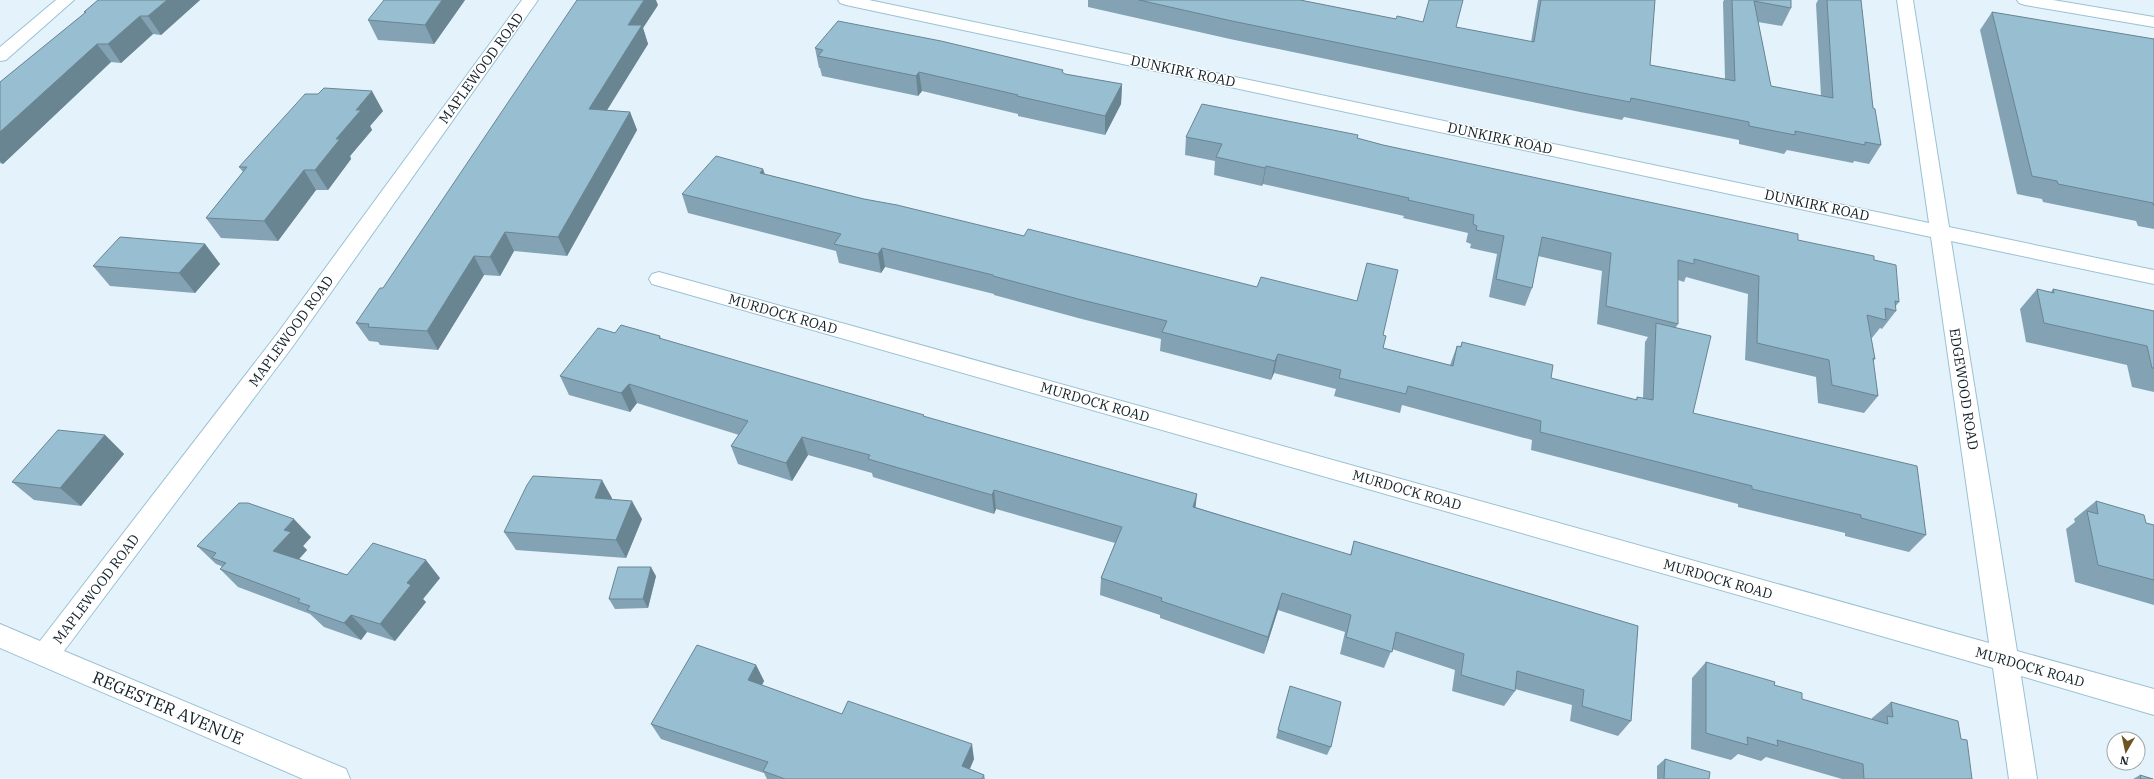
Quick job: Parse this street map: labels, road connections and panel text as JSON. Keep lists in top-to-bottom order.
{
  "streets": {
    "street": [
      "MAPLEWOOD ROAD",
      "DUNKIRK ROAD",
      "MURDOCK ROAD",
      "EDGEWOOD ROAD",
      "REGESTER AVENUE"
    ]
  },
  "crossings": [
    ["MAPLEWOOD ROAD", "REGESTER AVENUE"],
    ["DUNKIRK ROAD", "EDGEWOOD ROAD"],
    ["MURDOCK ROAD", "EDGEWOOD ROAD"]
  ],
  "north": "bottom"
}
